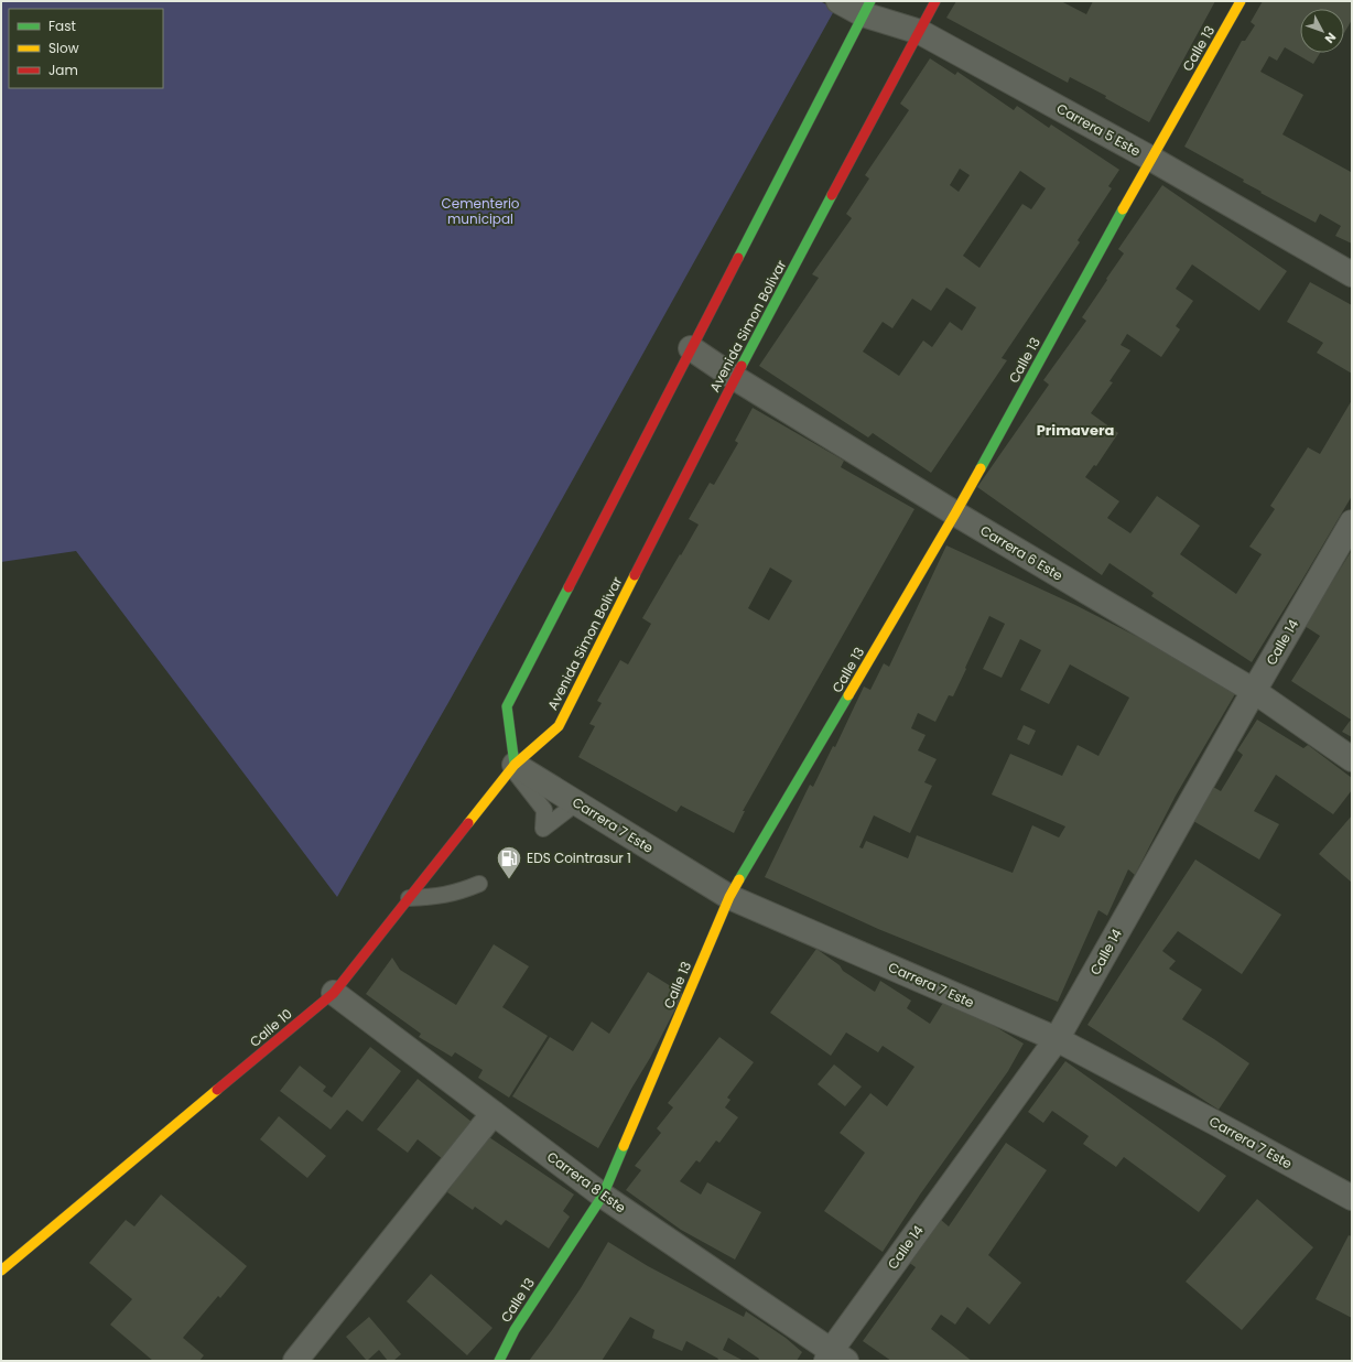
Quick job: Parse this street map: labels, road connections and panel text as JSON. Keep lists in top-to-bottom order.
{
  "streets": {
    "main road": ["Calle 13", "Avenida Simon Bolivar", "Calle 10"],
    "street": [
      "Carrera 5 Este",
      "Carrera 6 Este",
      "Calle 14",
      "Carrera 7 Este",
      "Carrera 8 Este"
    ]
  },
  "crossings": [
    ["Calle 13", "Carrera 5 Este"],
    ["Calle 13", "Carrera 6 Este"],
    ["Calle 13", "Carrera 7 Este"],
    ["Calle 13", "Carrera 8 Este"],
    ["Carrera 5 Este", "Avenida Simon Bolivar"],
    ["Avenida Simon Bolivar", "Carrera 6 Este"],
    ["Avenida Simon Bolivar", "Carrera 7 Este"],
    ["Avenida Simon Bolivar", "Calle 10"],
    ["Carrera 6 Este", "Calle 14"],
    ["Calle 14", "Carrera 7 Este"],
    ["Calle 14", "Carrera 8 Este"],
    ["Carrera 7 Este", "Calle 10"],
    ["Calle 10", "Carrera 8 Este"]
  ],
  "districts": ["Primavera"],
  "parks": ["Cementerio municipal"],
  "places": {
    "fuel station": ["EDS Cointrasur 1"]
  },
  "legend": ["Fast", "Slow", "Jam"],
  "north": "bottom right"
}
